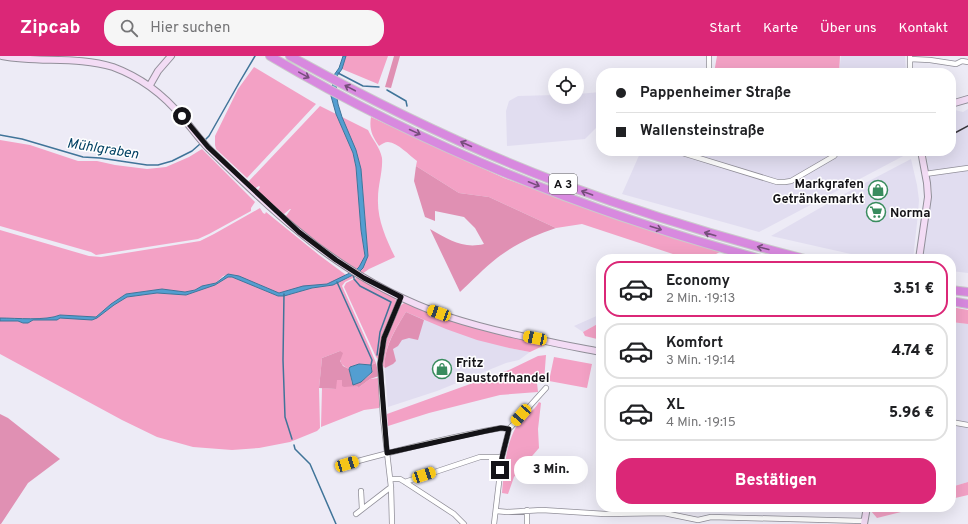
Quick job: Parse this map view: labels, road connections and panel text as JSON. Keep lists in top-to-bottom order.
{
  "streets": {
    "highway": ["A 3"]
  },
  "water": ["Mühlgraben"],
  "places": {
    "shop": ["Markgrafen Getränkemarkt", "Fritz Baustoffhandel"],
    "supermarket": ["Norma"]
  },
  "page": {
    "header": "Zipcab",
    "search": "Hier suchen",
    "nav": [
      "Start",
      "Karte",
      "Über uns",
      "Kontakt"
    ],
    "banner": ["Pappenheimer Straße", "Wallensteinstraße"],
    "list": [
      {
        "name": "Economy",
        "note": "2 Min. · 19:13",
        "value": "3.51 €"
      },
      {
        "name": "Komfort",
        "note": "3 Min. · 19:14",
        "value": "4.74 €"
      },
      {
        "name": "XL",
        "note": "4 Min. · 19:15",
        "value": "5.96 €"
      }
    ],
    "buttons": "Bestätigen",
    "bubble": "3 Min."
  }
}
